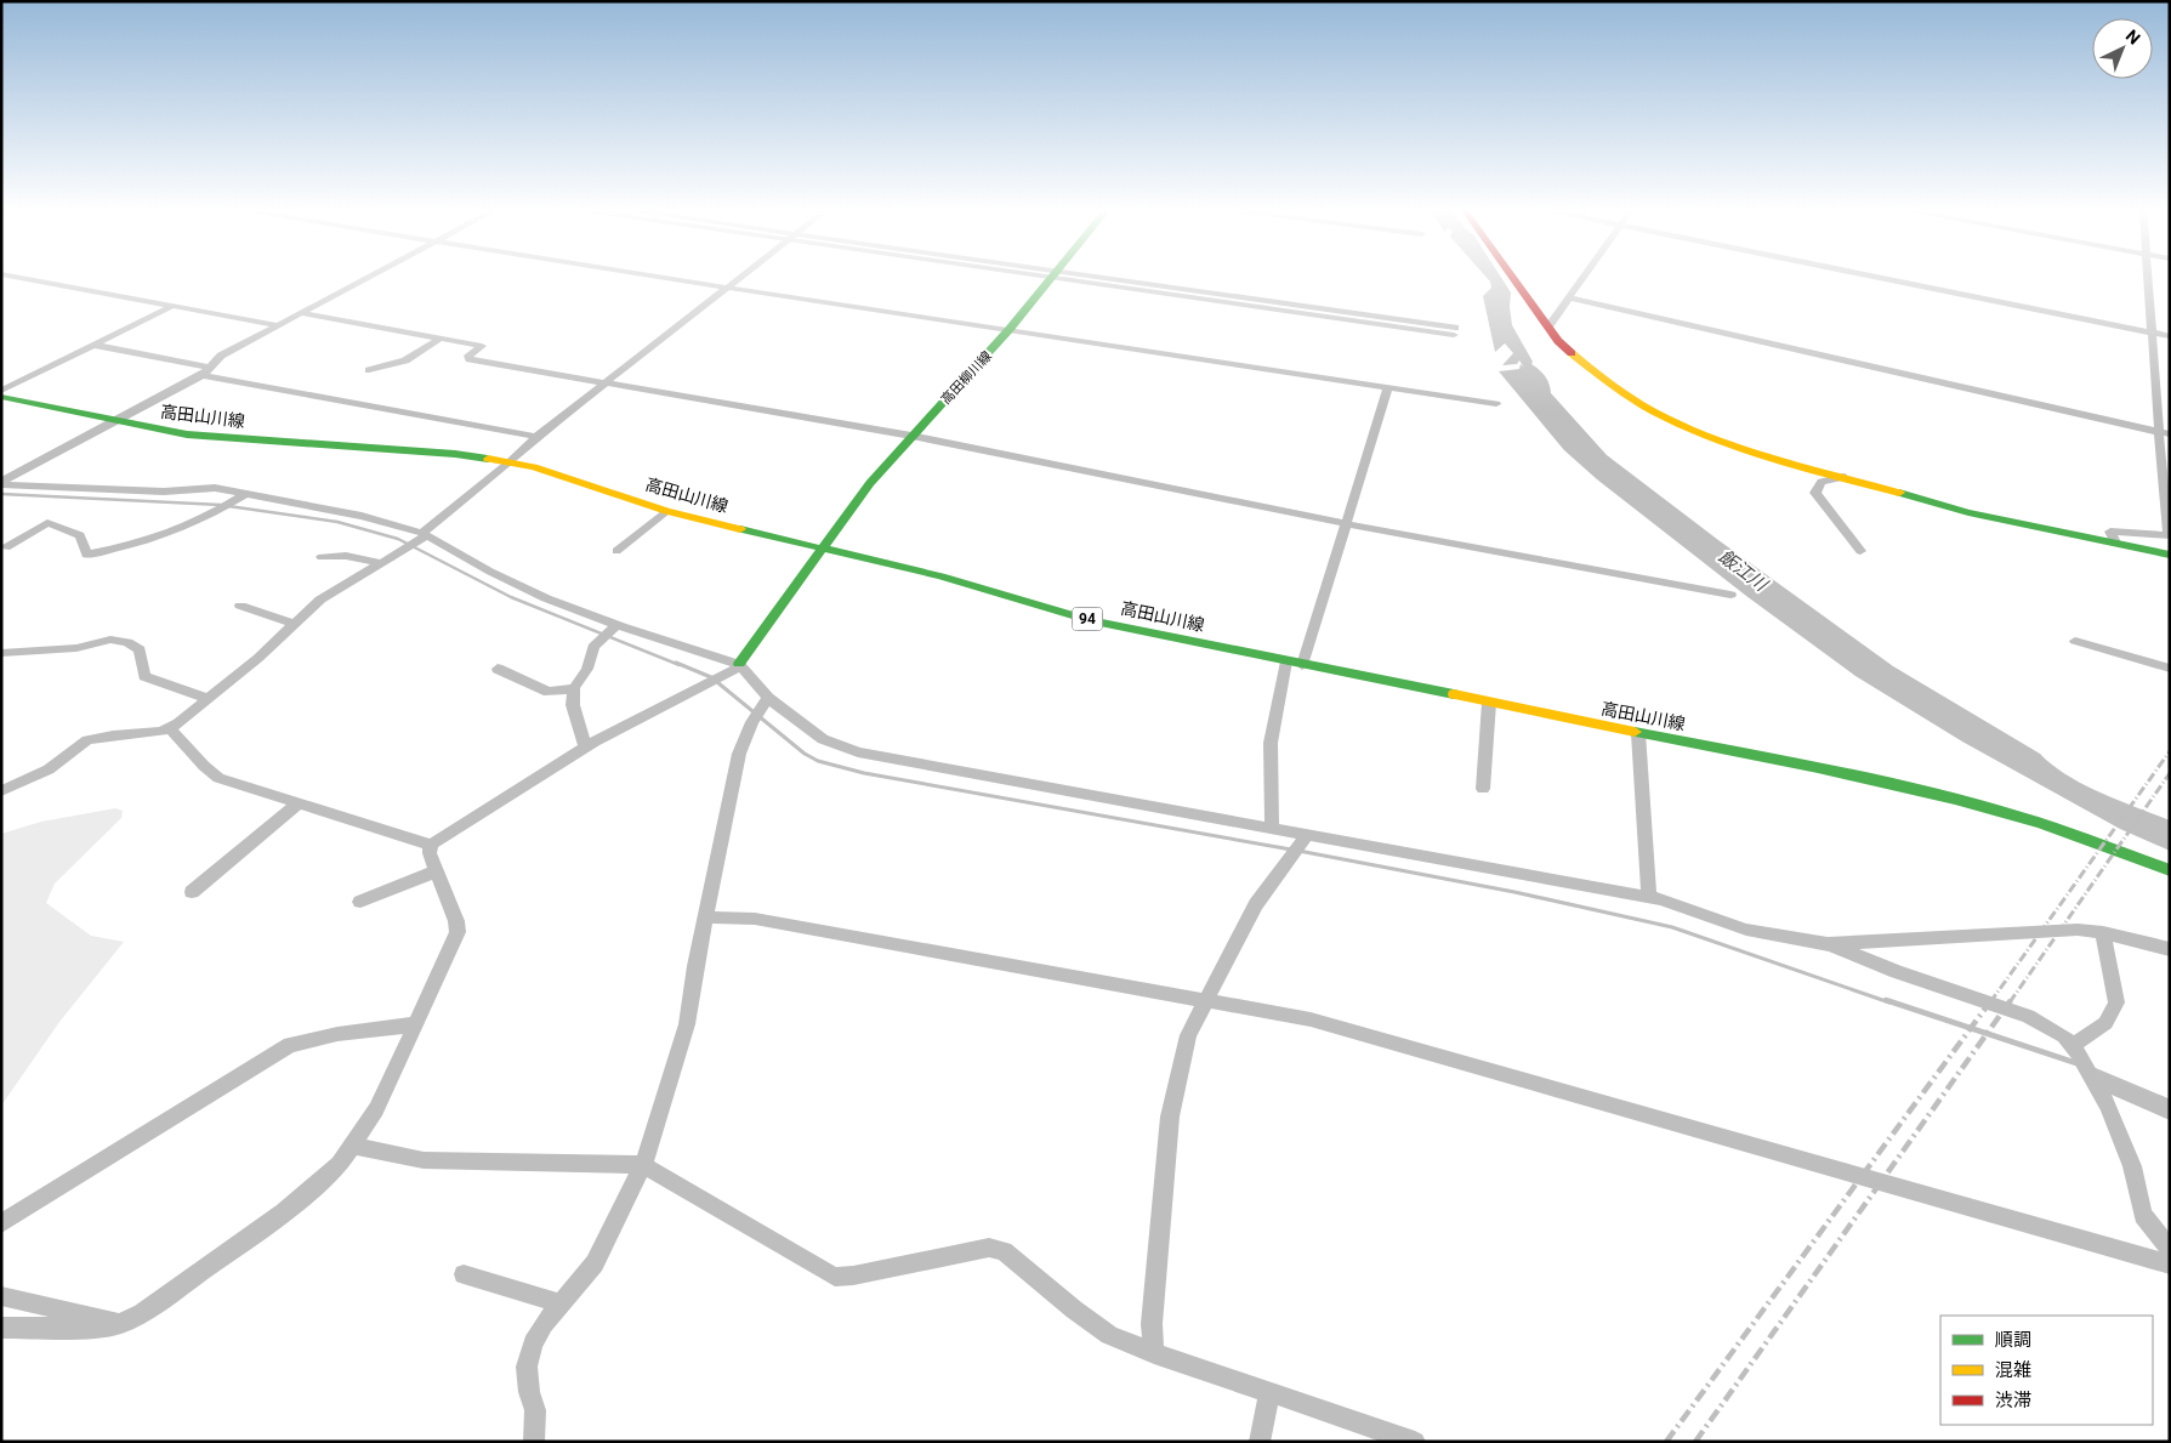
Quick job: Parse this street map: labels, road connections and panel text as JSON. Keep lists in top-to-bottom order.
{
  "streets": {
    "main road": ["高田柳川線", "高田山川線", "94"]
  },
  "crossings": [
    ["高田柳川線", "高田山川線"]
  ],
  "water": ["飯江川"],
  "legend": ["順調", "混雑", "渋滞"],
  "north": "top right"
}
